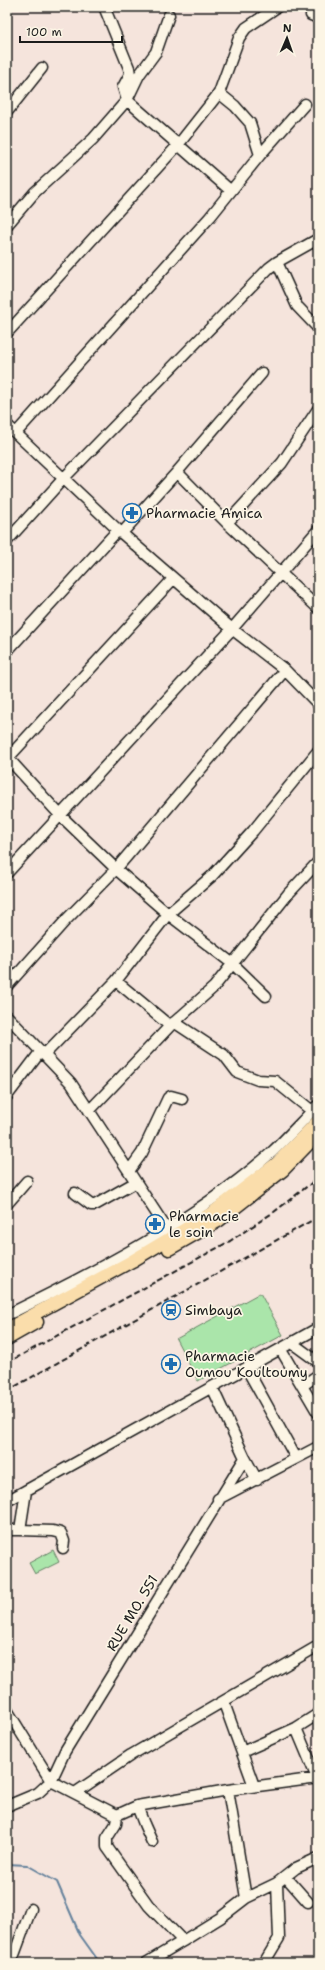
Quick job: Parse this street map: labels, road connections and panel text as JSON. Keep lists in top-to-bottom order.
{
  "streets": {
    "street": ["RUE MO. 551"]
  },
  "places": {
    "pharmacy": ["Pharmacie Amica", "Pharmacie le soin", "Pharmacie Oumou Koultoumy"],
    "station": ["Simbaya"]
  },
  "scale_bar": "100 m",
  "north": "top"
}
